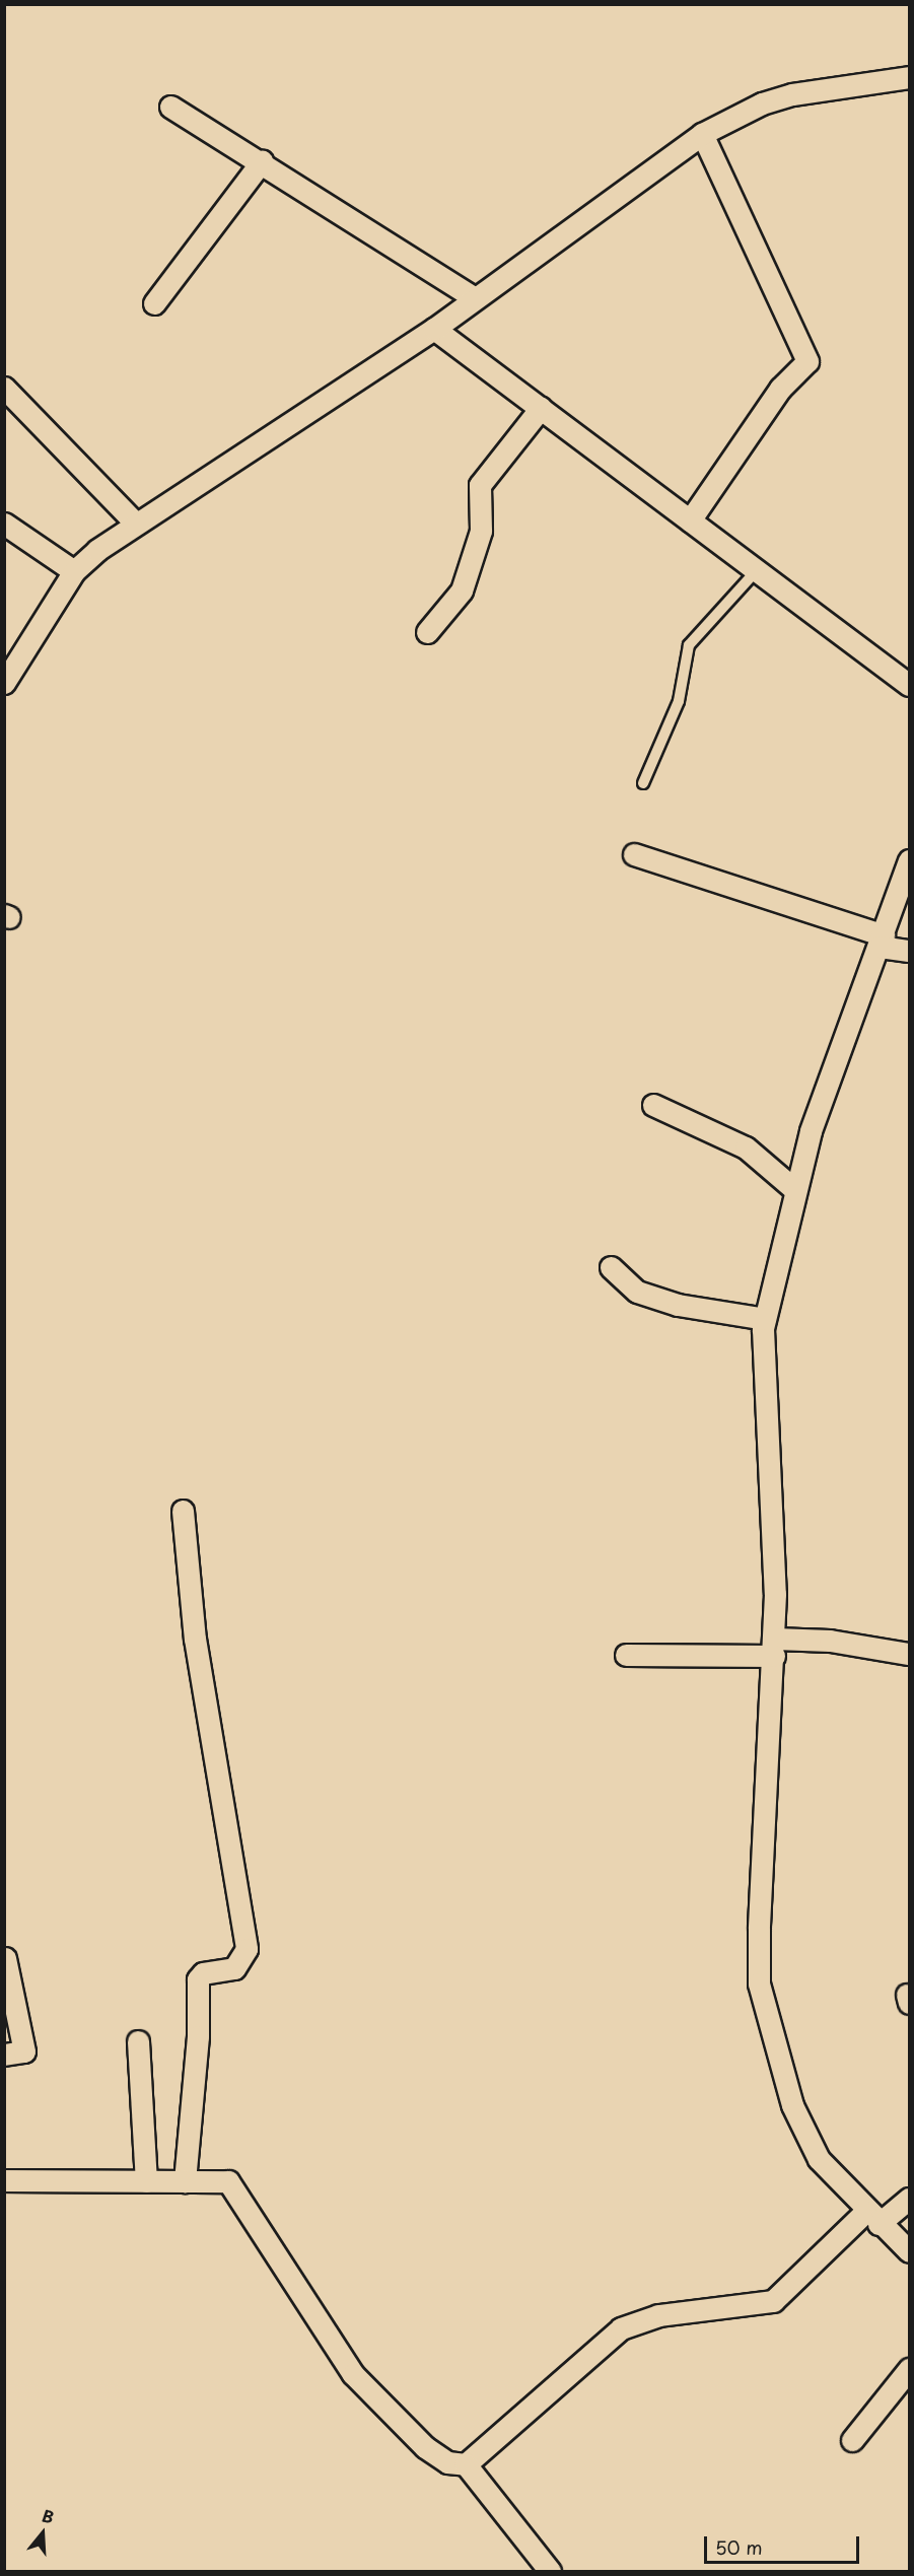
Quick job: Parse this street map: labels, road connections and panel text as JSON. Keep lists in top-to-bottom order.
{
  "scale_bar": "50 m",
  "north": "top"
}
